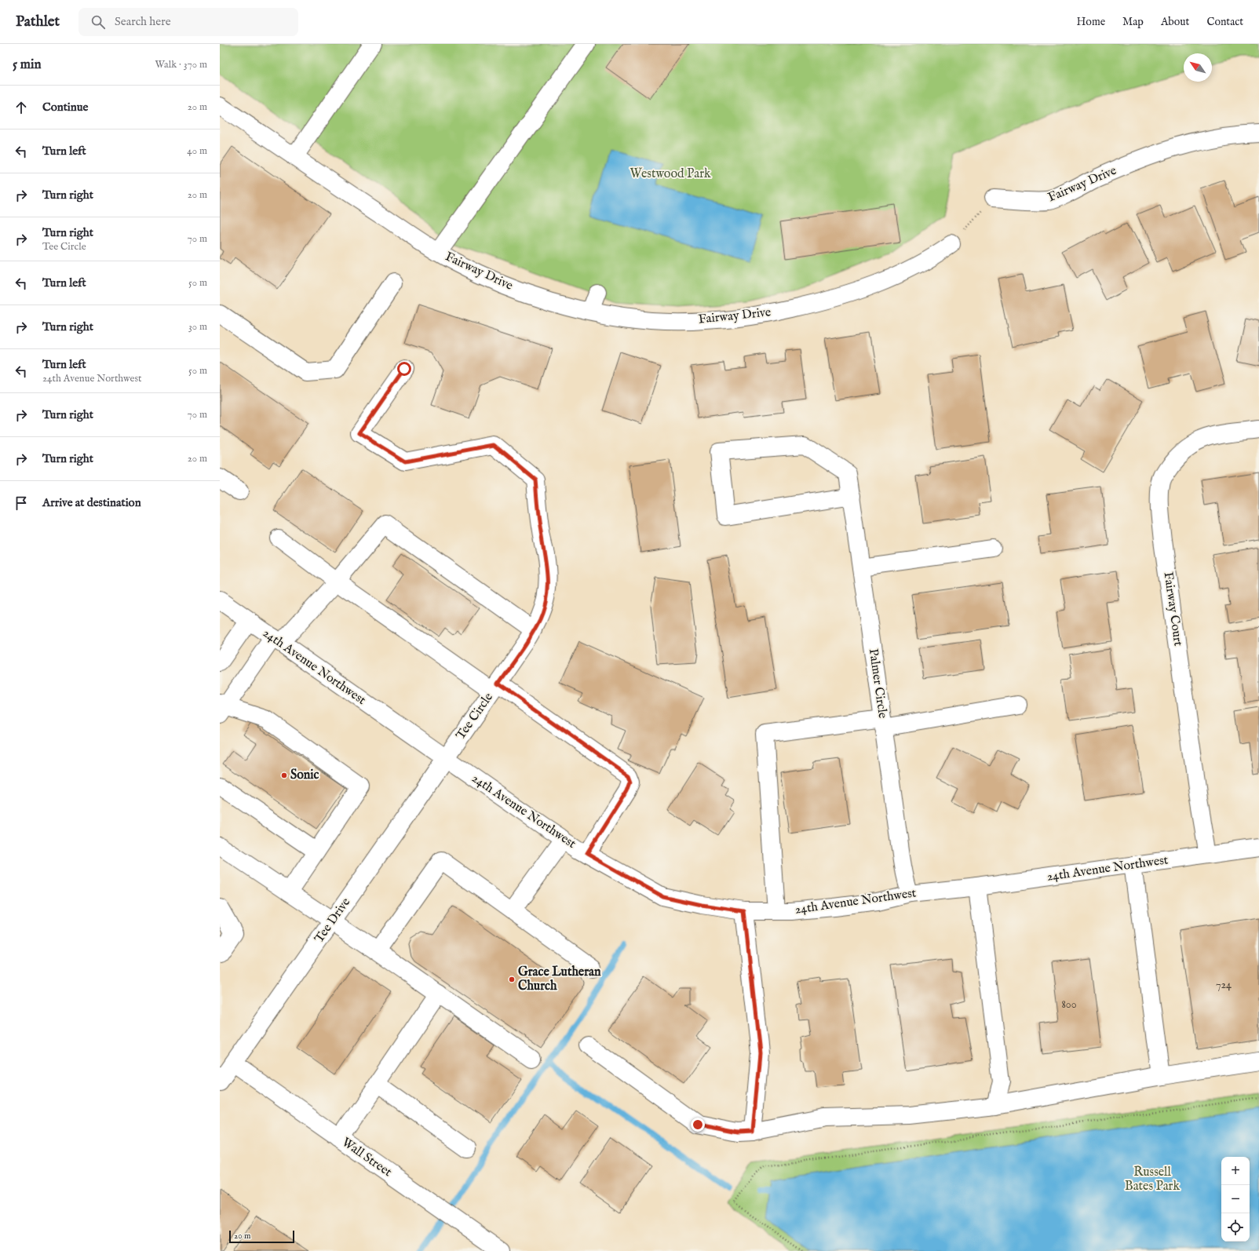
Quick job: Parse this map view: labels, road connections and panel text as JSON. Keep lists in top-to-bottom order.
{
  "streets": {
    "street": [
      "Fairway Drive",
      "Fairway Court",
      "24th Avenue Northwest",
      "Palmer Circle",
      "Tee Circle",
      "Tee Drive",
      "Wall Street"
    ]
  },
  "crossings": [
    ["Fairway Court", "24th Avenue Northwest"],
    ["24th Avenue Northwest", "Palmer Circle"],
    ["24th Avenue Northwest", "Tee Circle"],
    ["24th Avenue Northwest", "Tee Drive"],
    ["Tee Circle", "Tee Drive"],
    ["Tee Drive", "Wall Street"]
  ],
  "parks": ["Westwood Park", "Russell Bates Park"],
  "places": ["Sonic", "Grace Lutheran Church"],
  "house_numbers": ["724", "800"],
  "scale_bar": "20 m",
  "north": "top left",
  "page": {
    "header": "Pathlet",
    "search": "Search here",
    "nav": [
      "Home",
      "Map",
      "About",
      "Contact"
    ],
    "heading": ["5 min", "Walk · 370 m"],
    "list": [
      ["Continue", "20 m"],
      ["Turn left", "40 m"],
      ["Turn right", "20 m"],
      ["Turn right", "Tee Circle", "70 m"],
      ["Turn left", "50 m"],
      ["Turn right", "30 m"],
      ["Turn left", "24th Avenue Northwest", "50 m"],
      ["Turn right", "70 m"],
      ["Turn right", "20 m"],
      "Arrive at destination"
    ],
    "map_buttons": ["+", "−"],
    "scale": "20 m"
  }
}
